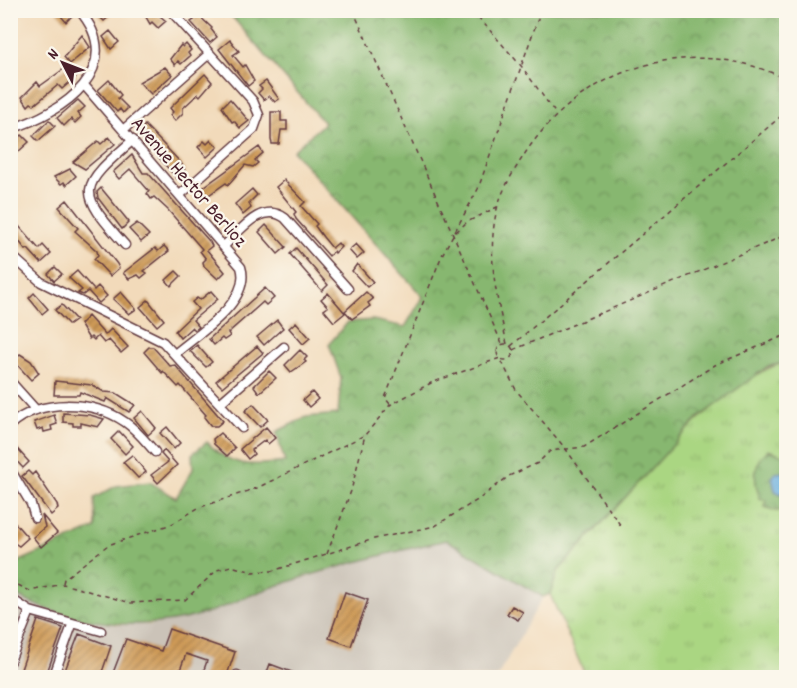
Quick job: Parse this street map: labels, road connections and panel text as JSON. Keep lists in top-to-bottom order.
{
  "streets": {
    "street": ["Avenue Hector Berlioz"]
  },
  "north": "top left"
}
